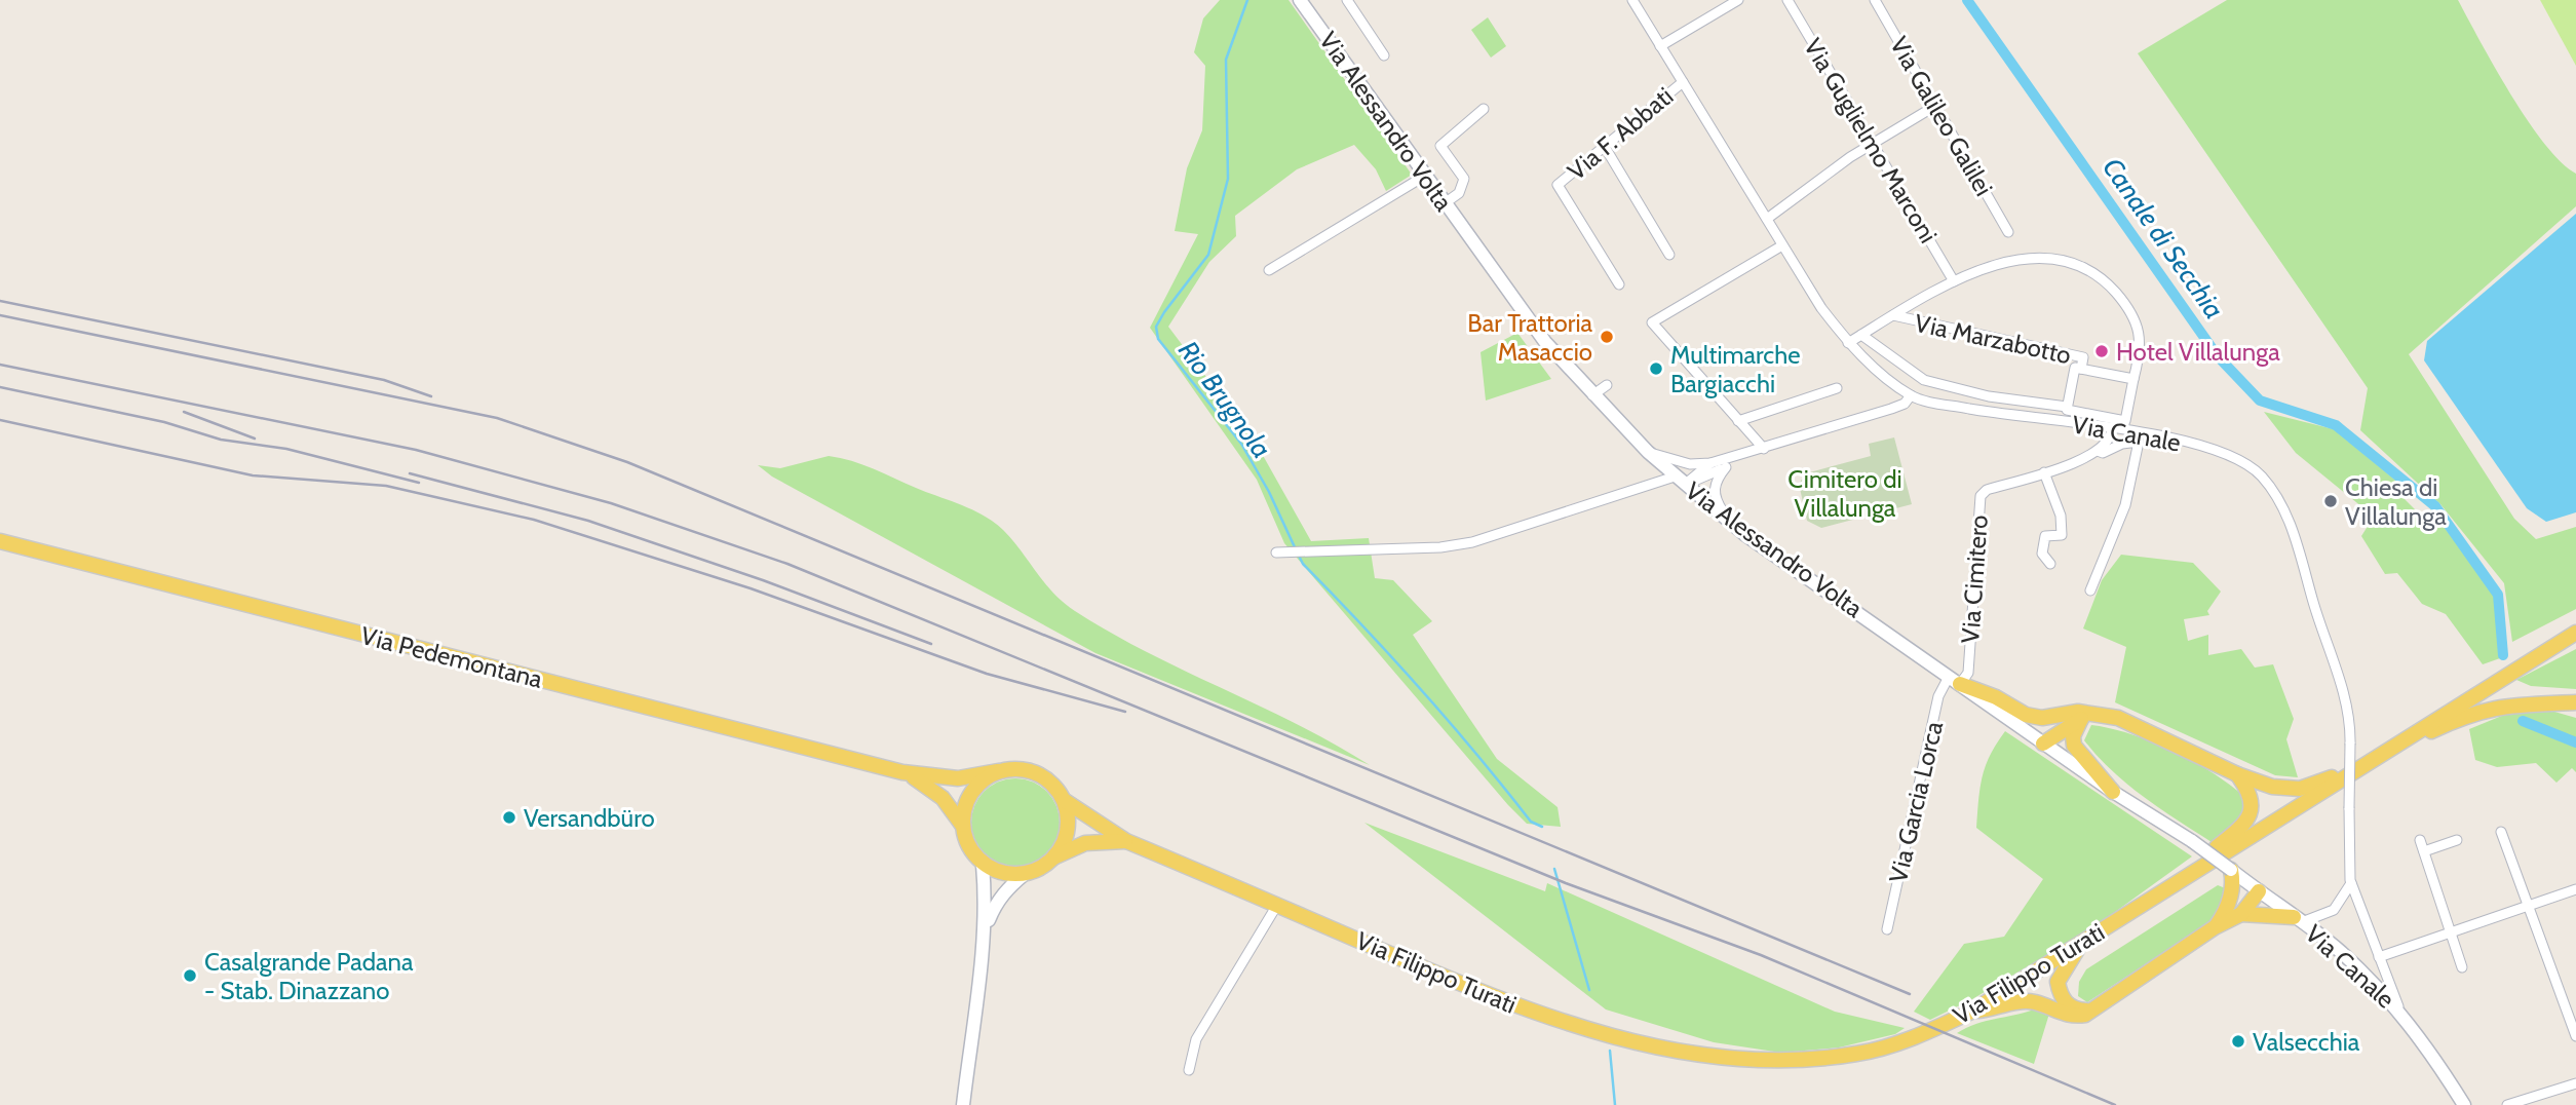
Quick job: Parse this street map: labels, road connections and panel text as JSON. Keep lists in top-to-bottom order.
{
  "streets": {
    "main road": [
      "Via Alessandro Volta",
      "Via Canale",
      "Via Pedemontana",
      "Via Filippo Turati"
    ],
    "street": [
      "Via Galileo Galilei",
      "Via F. Abbati",
      "Via Guglielmo Marconi",
      "Via Marzabotto",
      "Via Cimitero",
      "Via Garcia Lorca"
    ]
  },
  "crossings": [
    ["Via Alessandro Volta", "Via Canale"],
    ["Via Alessandro Volta", "Via Cimitero"],
    ["Via Alessandro Volta", "Via Garcia Lorca"],
    ["Via F. Abbati", "Via Canale"],
    ["Via Cimitero", "Via Garcia Lorca"]
  ],
  "water": ["Canale di Secchia", "Rio Brugnola"],
  "parks": ["Cimitero di Villalunga"],
  "places": [
    "Bar Trattoria Masaccio",
    "Hotel Villalunga",
    "Multimarche Bargiacchi",
    "Chiesa di Villalunga",
    "Versandbüro",
    "Casalgrande Padana - Stab. Dinazzano",
    "Valsecchia"
  ]
}
